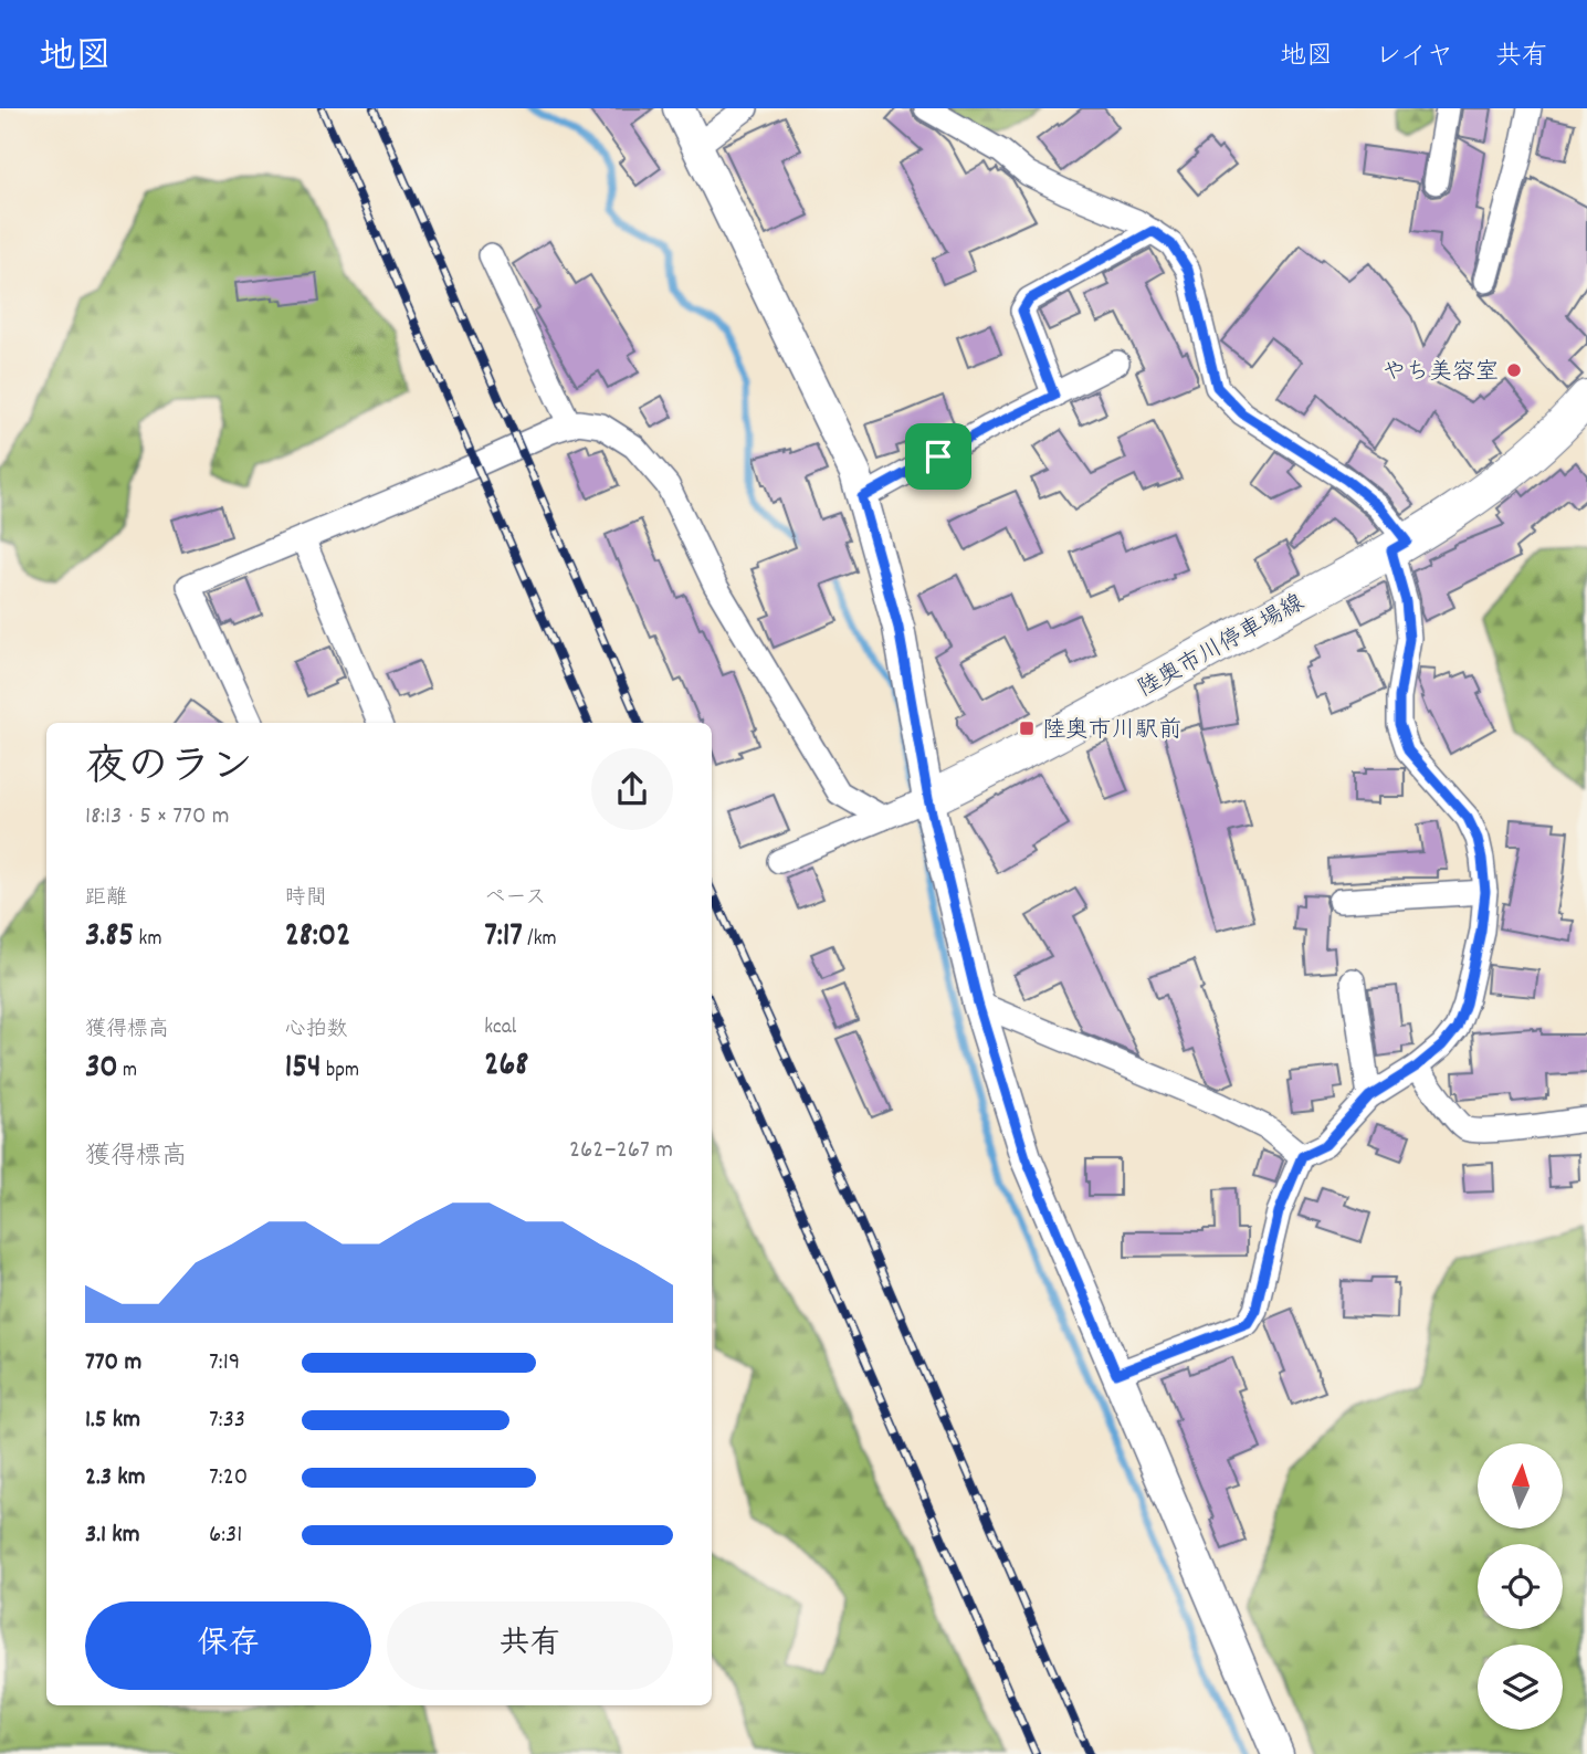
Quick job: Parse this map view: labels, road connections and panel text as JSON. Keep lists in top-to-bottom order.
{
  "streets": {
    "main road": ["陸奥市川停車場線"]
  },
  "places": {
    "other": ["やち美容室"],
    "transit": ["陸奥市川駅前"]
  },
  "north": "top",
  "page": {
    "header": "地図",
    "nav": ["地図", "レイヤ", "共有"],
    "heading": ["夜のラン", "18:13 · 5 × 770 m"],
    "stats": [
      ["距離", "3.85 km"],
      ["時間", "28:02"],
      ["ペース", "7:17 /km"],
      ["獲得標高", "30 m"],
      ["心拍数", "154 bpm"],
      ["kcal", "268"]
    ],
    "chart": ["獲得標高", "262–267 m"],
    "list": [
      {
        "name": "770 m",
        "note": "7:19"
      },
      {
        "name": "1.5 km",
        "note": "7:33"
      },
      {
        "name": "2.3 km",
        "note": "7:20"
      },
      {
        "name": "3.1 km",
        "note": "6:31"
      }
    ],
    "buttons": ["保存", "共有"]
  }
}
